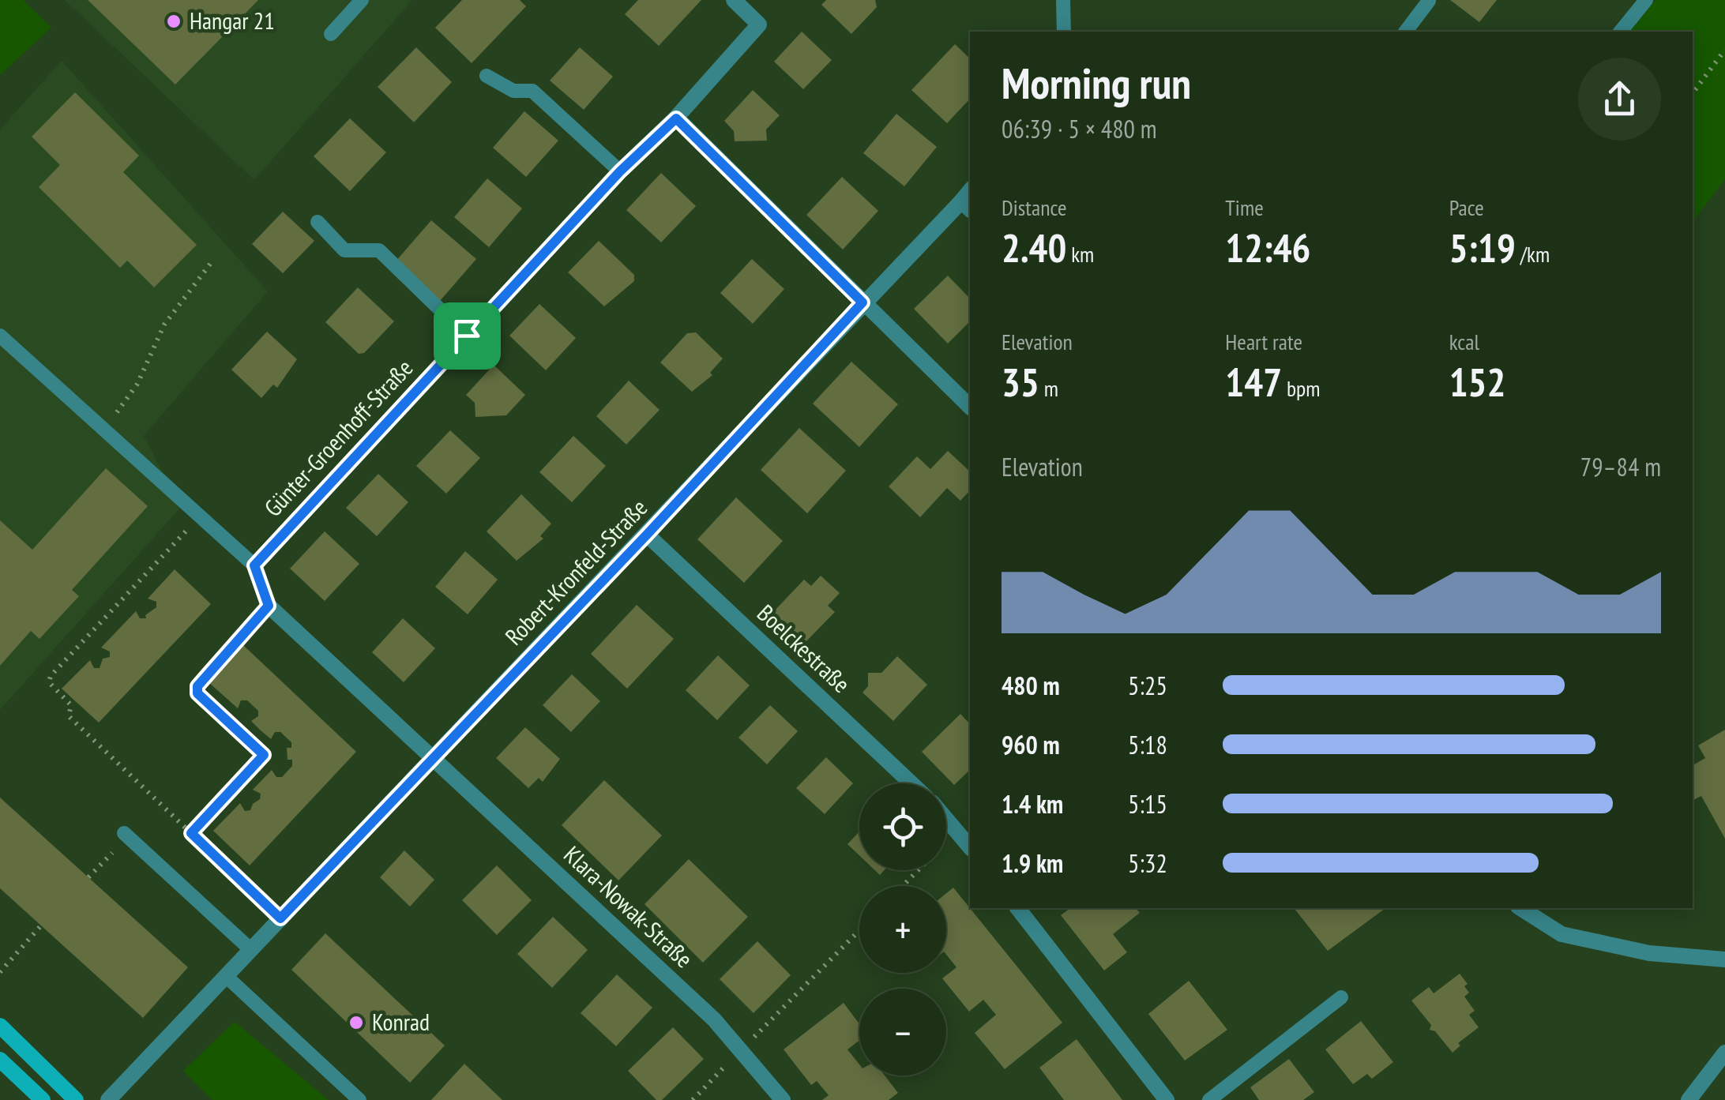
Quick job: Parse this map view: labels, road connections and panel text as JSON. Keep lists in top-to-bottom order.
{
  "streets": {
    "street": [
      "Günter-Groenhoff-Straße",
      "Robert-Kronfeld-Straße",
      "Boelckestraße",
      "Klara-Nowak-Straße"
    ]
  },
  "crossings": [
    ["Robert-Kronfeld-Straße", "Boelckestraße"],
    ["Robert-Kronfeld-Straße", "Klara-Nowak-Straße"]
  ],
  "places": ["Hangar 21", "Konrad"],
  "page": {
    "heading": ["Morning run", "06:39 · 5 × 480 m"],
    "stats": [
      ["Distance", "2.40 km"],
      ["Time", "12:46"],
      ["Pace", "5:19 /km"],
      ["Elevation", "35 m"],
      ["Heart rate", "147 bpm"],
      ["kcal", "152"]
    ],
    "chart": ["Elevation", "79–84 m"],
    "list": [
      {
        "name": "480 m",
        "note": "5:25"
      },
      {
        "name": "960 m",
        "note": "5:18"
      },
      {
        "name": "1.4 km",
        "note": "5:15"
      },
      {
        "name": "1.9 km",
        "note": "5:32"
      }
    ],
    "map_buttons": ["+", "−"]
  }
}
